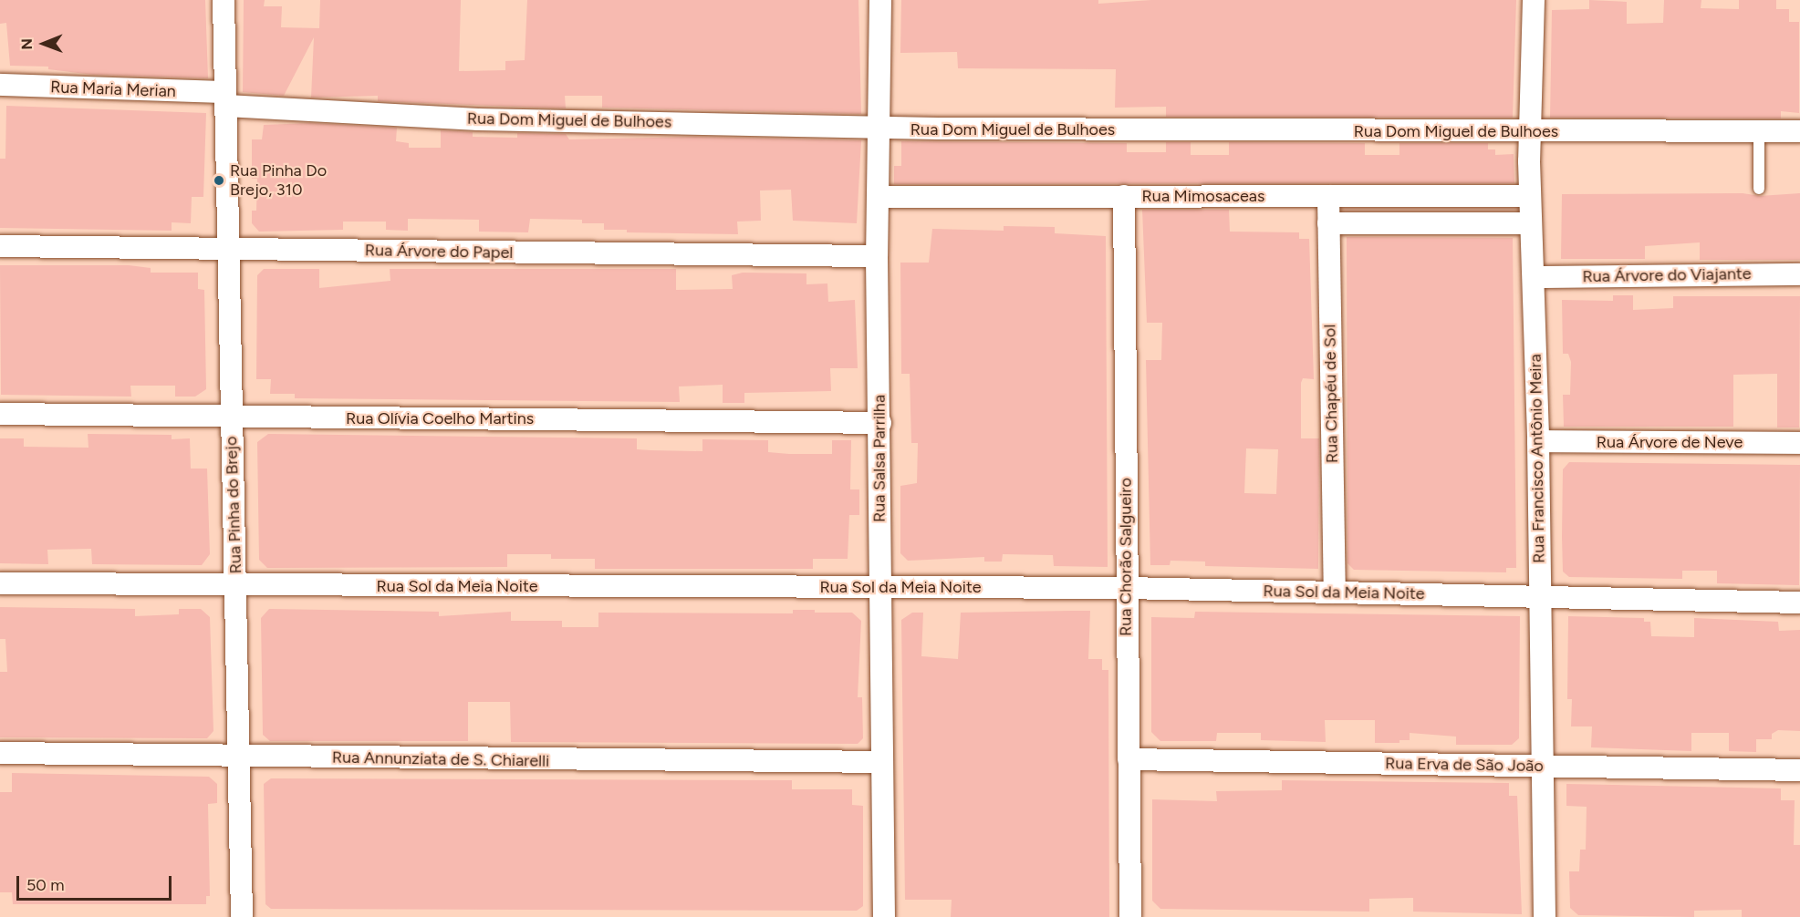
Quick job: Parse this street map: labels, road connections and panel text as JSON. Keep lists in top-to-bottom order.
{
  "streets": {
    "street": [
      "Rua Maria Merian",
      "Rua Dom Miguel de Bulhoes",
      "Rua Mimosaceas",
      "Rua Árvore do Papel",
      "Rua Árvore do Viajante",
      "Rua Chapéu de Sol",
      "Rua Olívia Coelho Martins",
      "Rua Árvore de Neve",
      "Rua Salsa Parrilha",
      "Rua Francisco Antônio Meira",
      "Rua Pinha do Brejo",
      "Rua Chorão Salgueiro",
      "Rua Sol da Meia Noite",
      "Rua Annunziata de S. Chiarelli",
      "Rua Erva de São João"
    ]
  },
  "crossings": [
    ["Rua Maria Merian", "Rua Dom Miguel de Bulhoes"],
    ["Rua Maria Merian", "Rua Pinha do Brejo"],
    ["Rua Dom Miguel de Bulhoes", "Rua Salsa Parrilha"],
    ["Rua Dom Miguel de Bulhoes", "Rua Francisco Antônio Meira"],
    ["Rua Dom Miguel de Bulhoes", "Rua Pinha do Brejo"],
    ["Rua Mimosaceas", "Rua Chapéu de Sol"],
    ["Rua Mimosaceas", "Rua Salsa Parrilha"],
    ["Rua Mimosaceas", "Rua Francisco Antônio Meira"],
    ["Rua Mimosaceas", "Rua Chorão Salgueiro"],
    ["Rua Árvore do Papel", "Rua Salsa Parrilha"],
    ["Rua Árvore do Papel", "Rua Pinha do Brejo"],
    ["Rua Árvore do Viajante", "Rua Francisco Antônio Meira"],
    ["Rua Chapéu de Sol", "Rua Sol da Meia Noite"],
    ["Rua Olívia Coelho Martins", "Rua Salsa Parrilha"],
    ["Rua Olívia Coelho Martins", "Rua Pinha do Brejo"],
    ["Rua Árvore de Neve", "Rua Francisco Antônio Meira"],
    ["Rua Salsa Parrilha", "Rua Sol da Meia Noite"],
    ["Rua Salsa Parrilha", "Rua Annunziata de S. Chiarelli"],
    ["Rua Francisco Antônio Meira", "Rua Sol da Meia Noite"],
    ["Rua Francisco Antônio Meira", "Rua Erva de São João"],
    ["Rua Pinha do Brejo", "Rua Sol da Meia Noite"],
    ["Rua Pinha do Brejo", "Rua Annunziata de S. Chiarelli"],
    ["Rua Chorão Salgueiro", "Rua Sol da Meia Noite"],
    ["Rua Chorão Salgueiro", "Rua Erva de São João"]
  ],
  "places": ["Rua Pinha Do Brejo, 310"],
  "scale_bar": "50 m",
  "north": "left"
}
